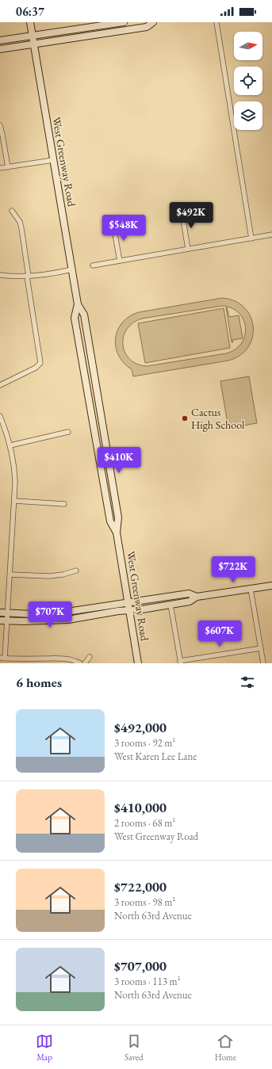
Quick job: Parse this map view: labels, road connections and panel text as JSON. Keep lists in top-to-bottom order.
{
  "streets": {
    "main road": ["West Greenway Road"]
  },
  "places": ["Cactus High School"],
  "north": "right",
  "page": {
    "status": "06:37",
    "price": [
      "$492K",
      "$548K",
      "$410K",
      "$722K",
      "$707K",
      "$607K"
    ],
    "heading": "6 homes",
    "list": [
      {
        "name": "$492,000",
        "note": "3 rooms · 92 m² · West Karen Lee Lane"
      },
      {
        "name": "$410,000",
        "note": "2 rooms · 68 m² · West Greenway Road"
      },
      {
        "name": "$722,000",
        "note": "3 rooms · 98 m² · North 63rd Avenue"
      },
      {
        "name": "$707,000",
        "note": "3 rooms · 113 m² · North 63rd Avenue"
      }
    ],
    "tabs": ["Map", "Saved", "Home"]
  }
}
